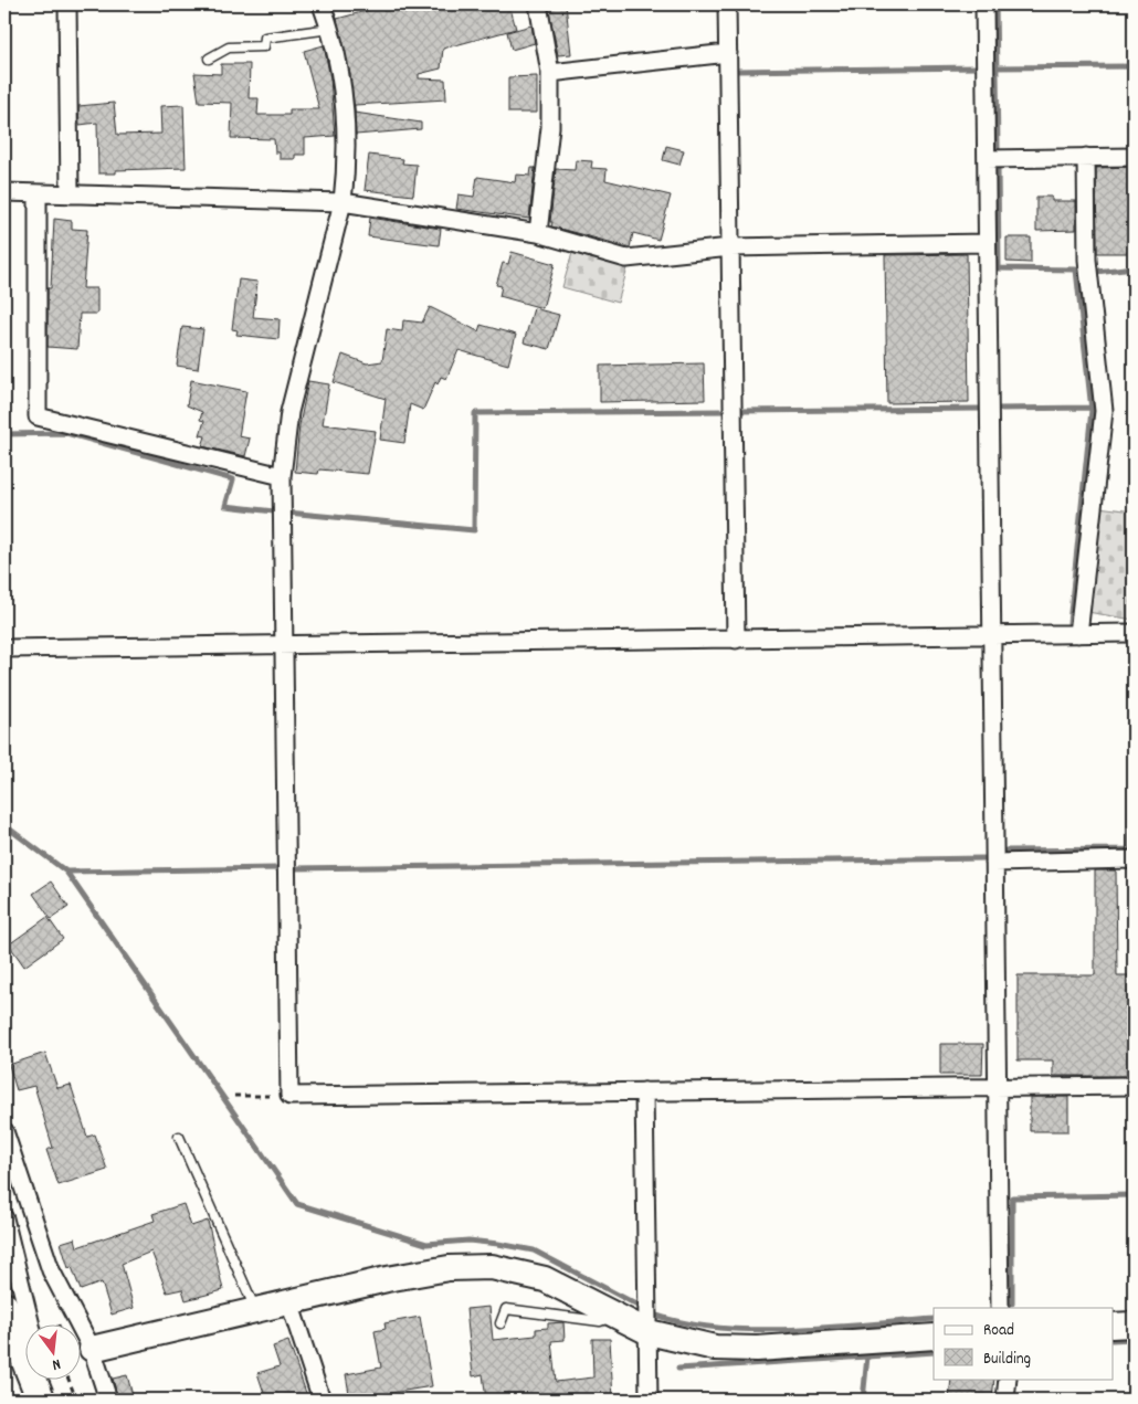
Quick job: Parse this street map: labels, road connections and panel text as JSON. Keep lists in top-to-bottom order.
{
  "legend": ["Road", "Building"],
  "north": "bottom"
}
